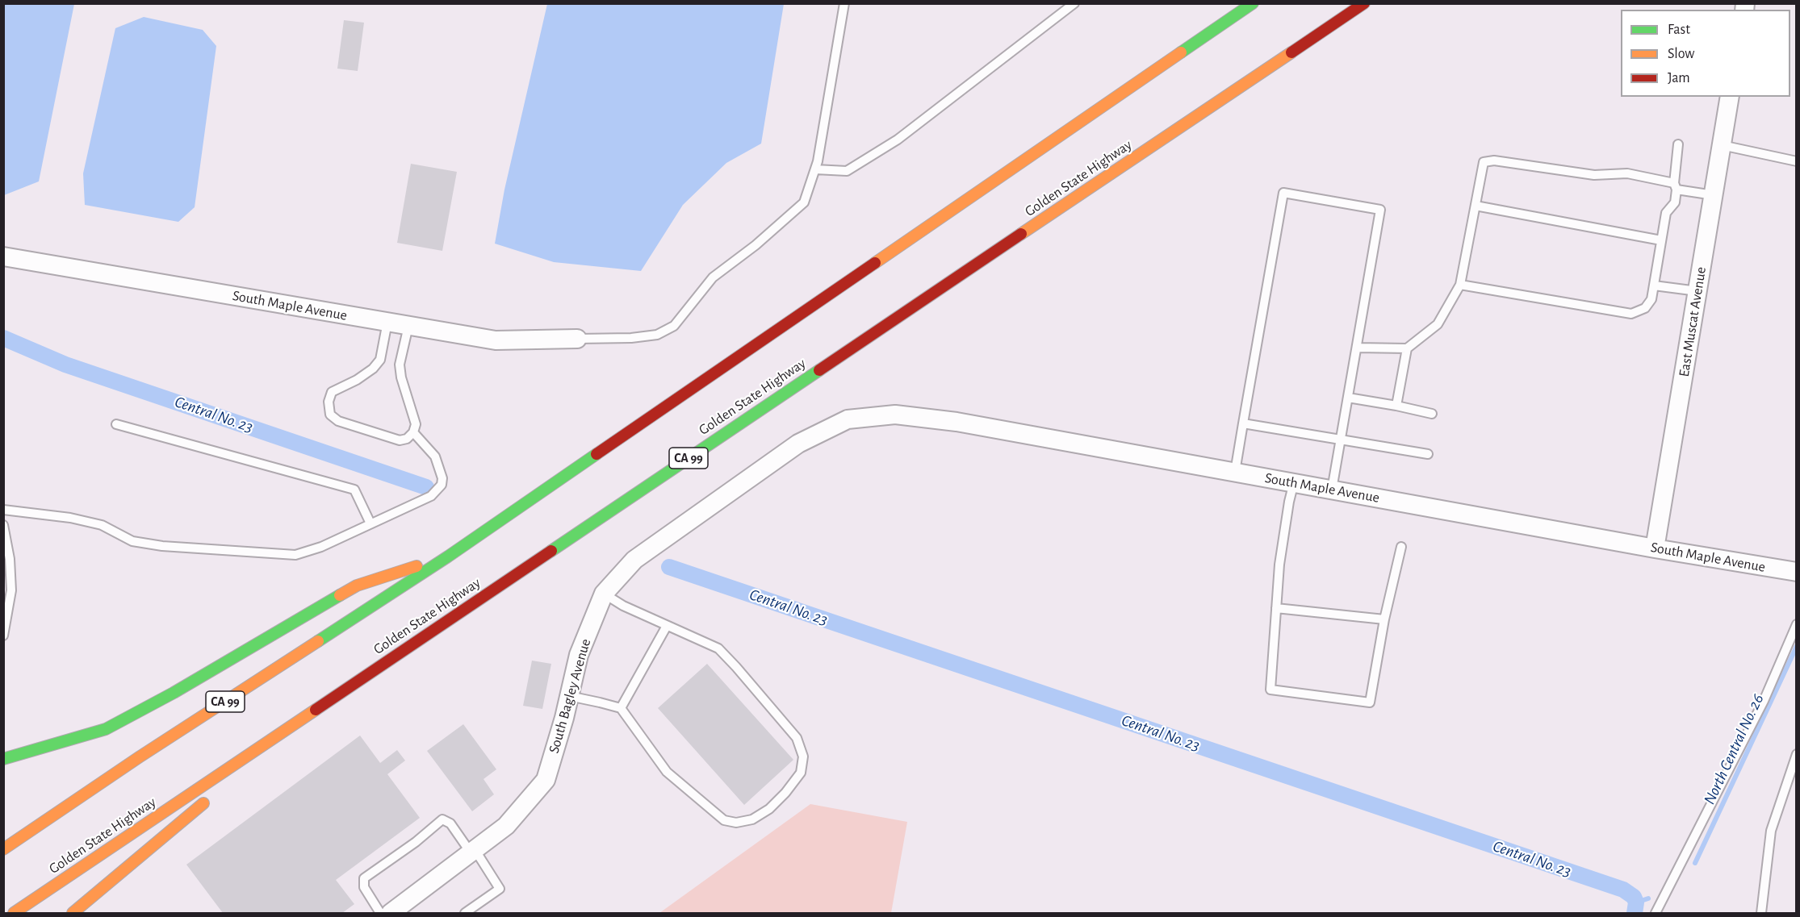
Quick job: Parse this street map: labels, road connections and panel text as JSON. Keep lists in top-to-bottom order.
{
  "streets": {
    "highway": ["Golden State Highway", "CA 99"],
    "street": ["South Maple Avenue", "East Muscat Avenue", "South Bagley Avenue"]
  },
  "crossings": [
    ["South Maple Avenue", "East Muscat Avenue"],
    ["South Maple Avenue", "South Bagley Avenue"]
  ],
  "water": ["Central No. 23", "North Central No. 26"],
  "legend": ["Fast", "Slow", "Jam"]
}
